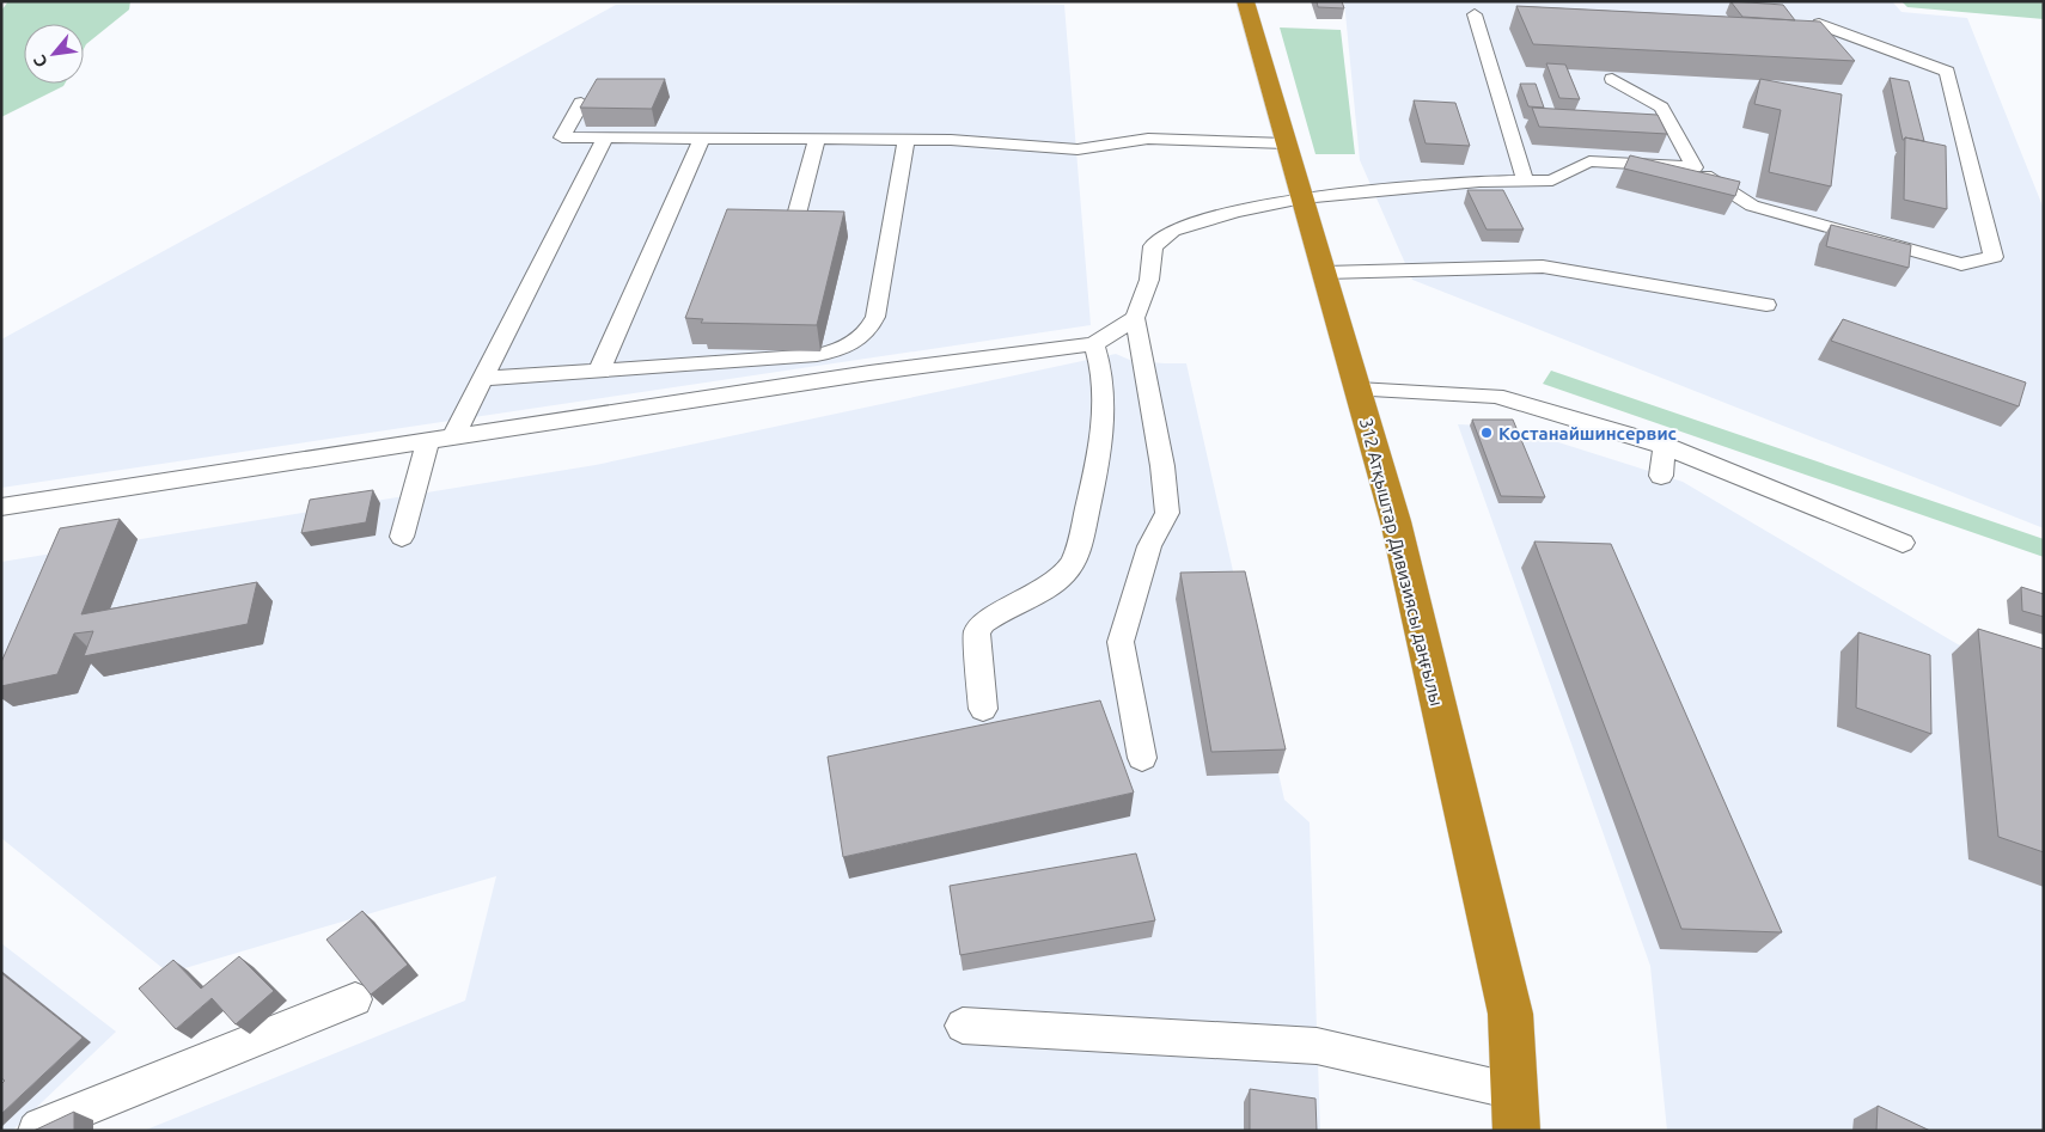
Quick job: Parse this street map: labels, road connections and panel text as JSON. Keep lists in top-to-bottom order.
{
  "streets": {
    "highway": ["312 Атқыштар Дивизиясы даңғылы"]
  },
  "places": ["Костанайшинсервис"],
  "north": "bottom left"
}
